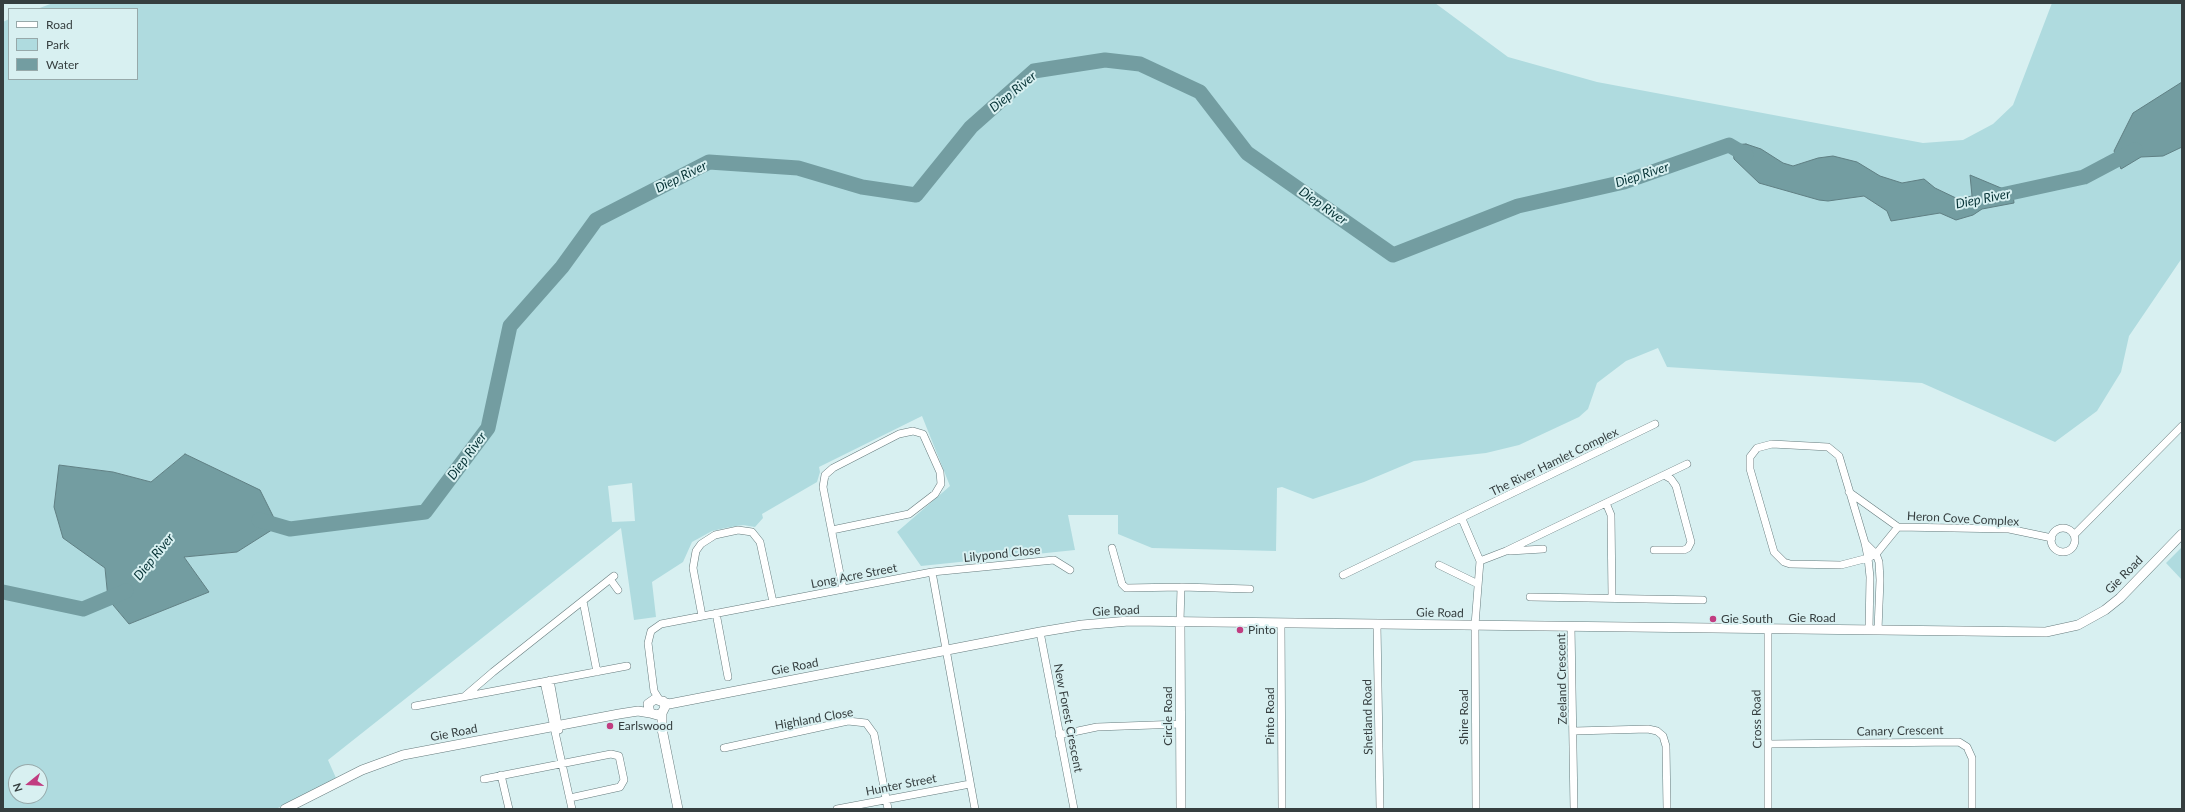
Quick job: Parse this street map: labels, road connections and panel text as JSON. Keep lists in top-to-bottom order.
{
  "streets": {
    "street": [
      "The River Hamlet Complex",
      "Heron Cove Complex",
      "Lilypond Close",
      "Gie Road",
      "Long Acre Street",
      "Zeeland Crescent",
      "Circle Road",
      "Pinto Road",
      "Shetland Road",
      "Shire Road",
      "New Forest Crescent",
      "Highland Close",
      "Cross Road",
      "Canary Crescent",
      "Hunter Street"
    ]
  },
  "crossings": [
    ["Heron Cove Complex", "Gie Road"],
    ["Lilypond Close", "Long Acre Street"],
    ["Gie Road", "Long Acre Street"],
    ["Gie Road", "Zeeland Crescent"],
    ["Gie Road", "Circle Road"],
    ["Gie Road", "Pinto Road"],
    ["Gie Road", "Shetland Road"],
    ["Gie Road", "Shire Road"],
    ["Gie Road", "New Forest Crescent"],
    ["Gie Road", "Cross Road"],
    ["Highland Close", "Hunter Street"],
    ["Cross Road", "Canary Crescent"]
  ],
  "water": ["Diep River"],
  "places": ["Gie South", "Pinto", "Earlswood"],
  "legend": ["Road", "Park", "Water"],
  "north": "left"
}
